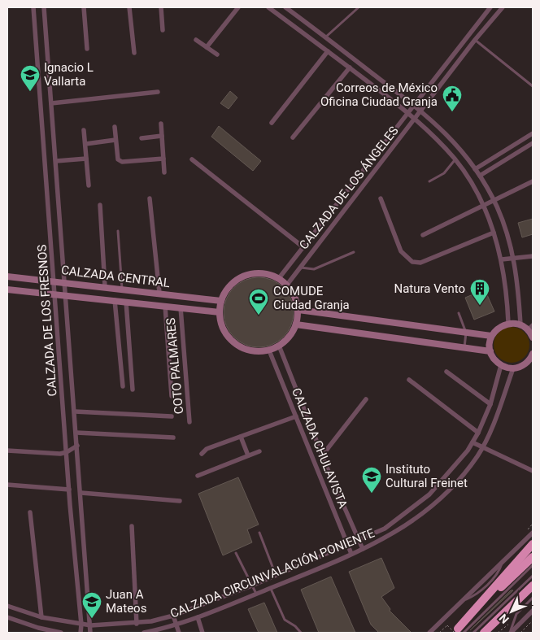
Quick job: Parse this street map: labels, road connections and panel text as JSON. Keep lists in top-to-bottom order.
{
  "streets": {
    "street": [
      "CALZADA DE LOS ÁNGELES",
      "CALZADA CENTRAL",
      "CALZADA DE LOS FRESNOS",
      "COTO PALMARES",
      "CALZADA CHULAVISTA",
      "CALZADA CIRCUNVALACIÓN PONIENTE"
    ]
  },
  "crossings": [
    ["CALZADA DE LOS ÁNGELES", "CALZADA CENTRAL"],
    ["CALZADA DE LOS ÁNGELES", "CALZADA CHULAVISTA"],
    ["CALZADA CENTRAL", "CALZADA DE LOS FRESNOS"],
    ["CALZADA CENTRAL", "COTO PALMARES"],
    ["CALZADA CENTRAL", "CALZADA CHULAVISTA"],
    ["CALZADA DE LOS FRESNOS", "CALZADA CIRCUNVALACIÓN PONIENTE"],
    ["CALZADA CHULAVISTA", "CALZADA CIRCUNVALACIÓN PONIENTE"]
  ],
  "places": {
    "school or university": ["Ignacio L Vallarta", "Instituto Cultural Freinet", "Juan A Mateos"],
    "public building": ["Correos de México Oficina Ciudad Granja"],
    "building": ["Natura Vento"],
    "sports": ["COMUDE Ciudad Granja"]
  },
  "north": "bottom left"
}
